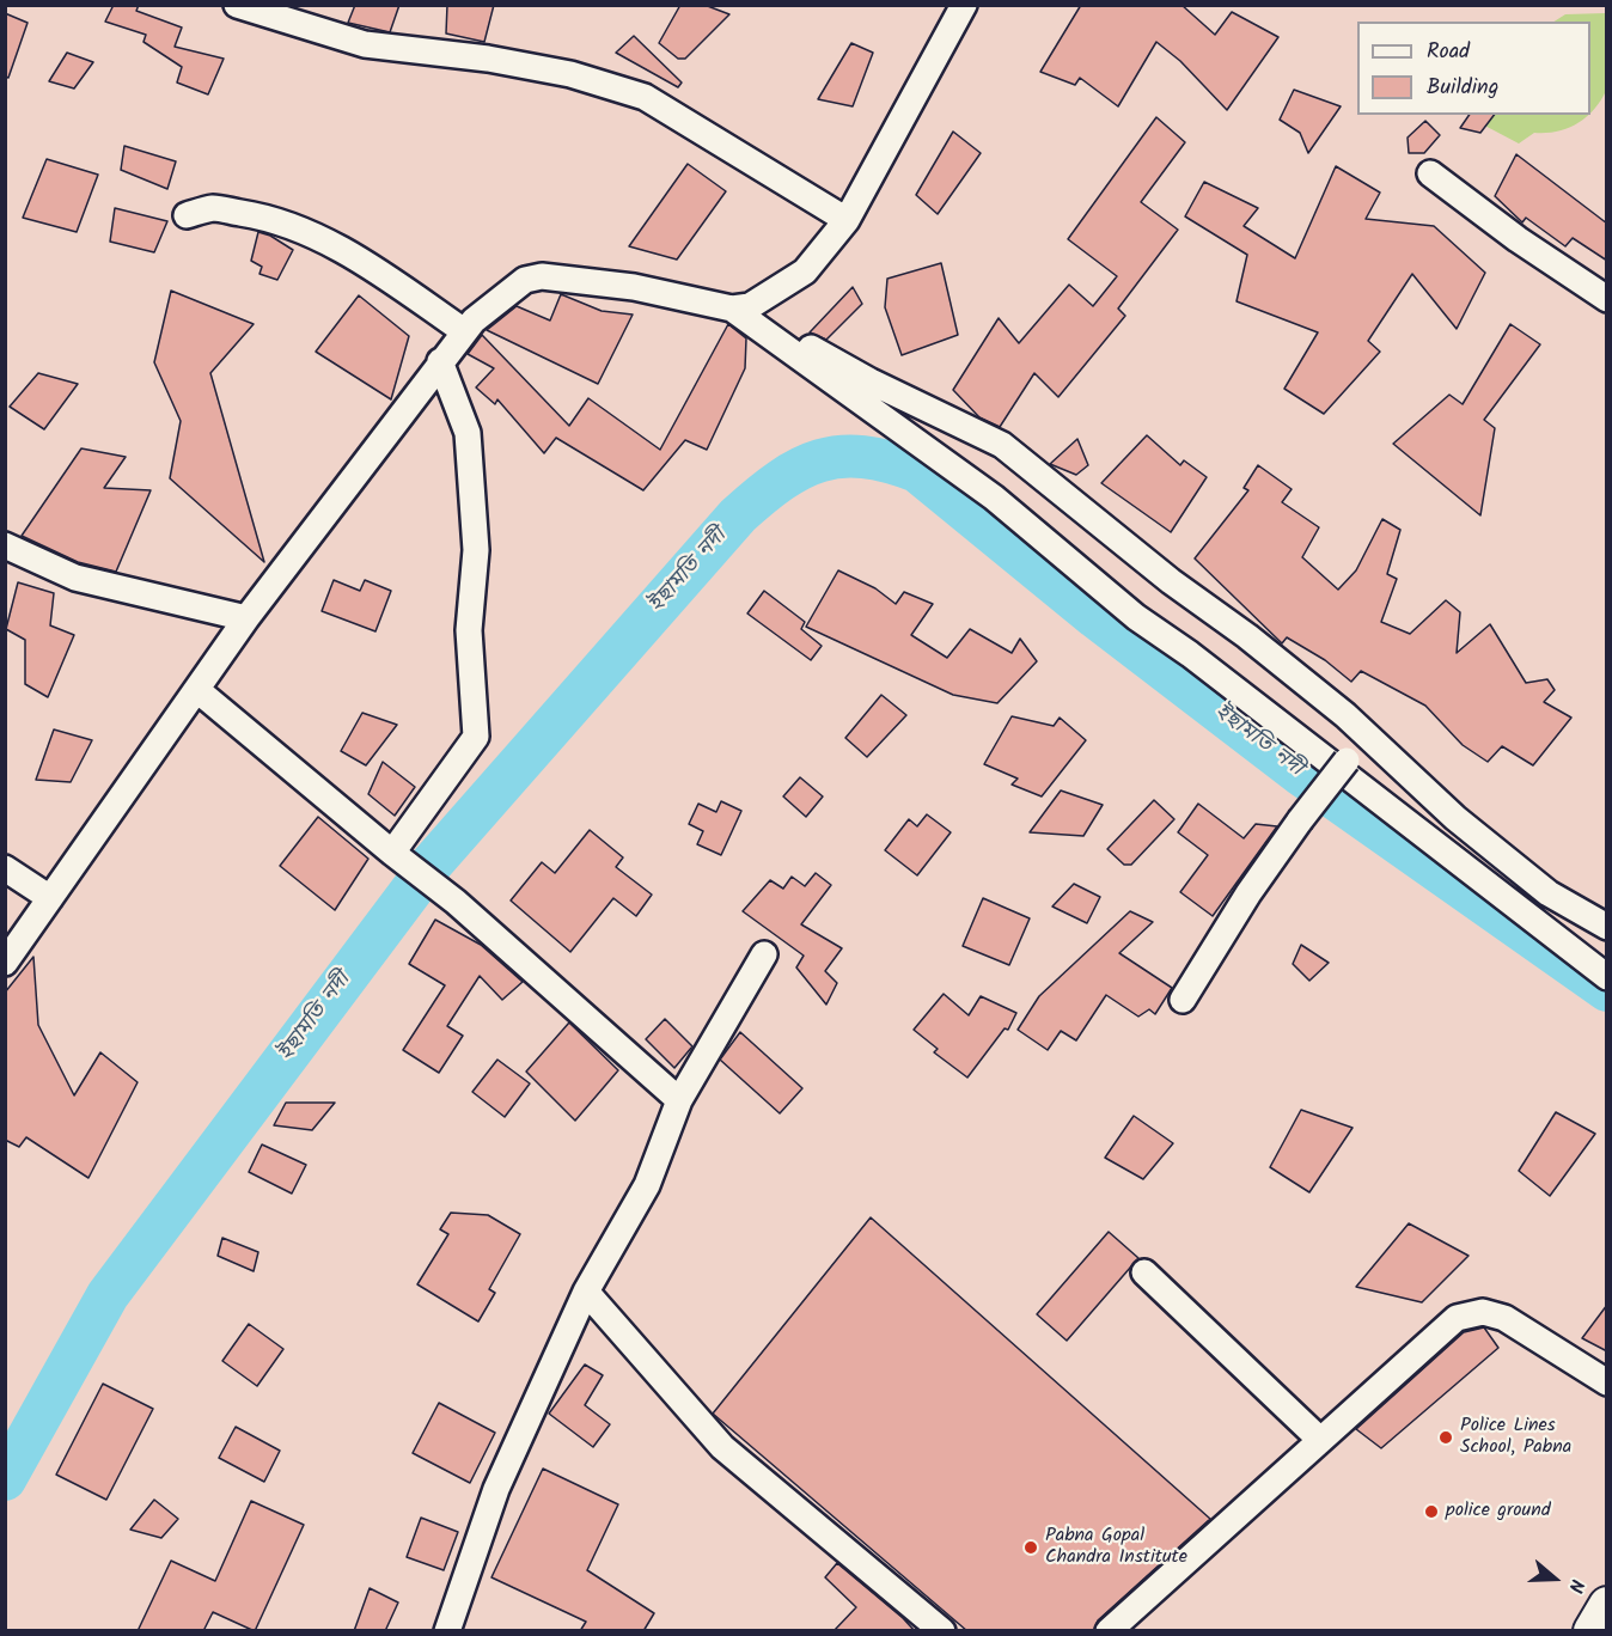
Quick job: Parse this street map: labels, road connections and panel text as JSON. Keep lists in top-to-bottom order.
{
  "water": ["ইছামতি নদী"],
  "places": ["Police Lines School, Pabna", "police ground", "Pabna Gopal Chandra Institute"],
  "legend": ["Road", "Building"],
  "north": "right"
}
